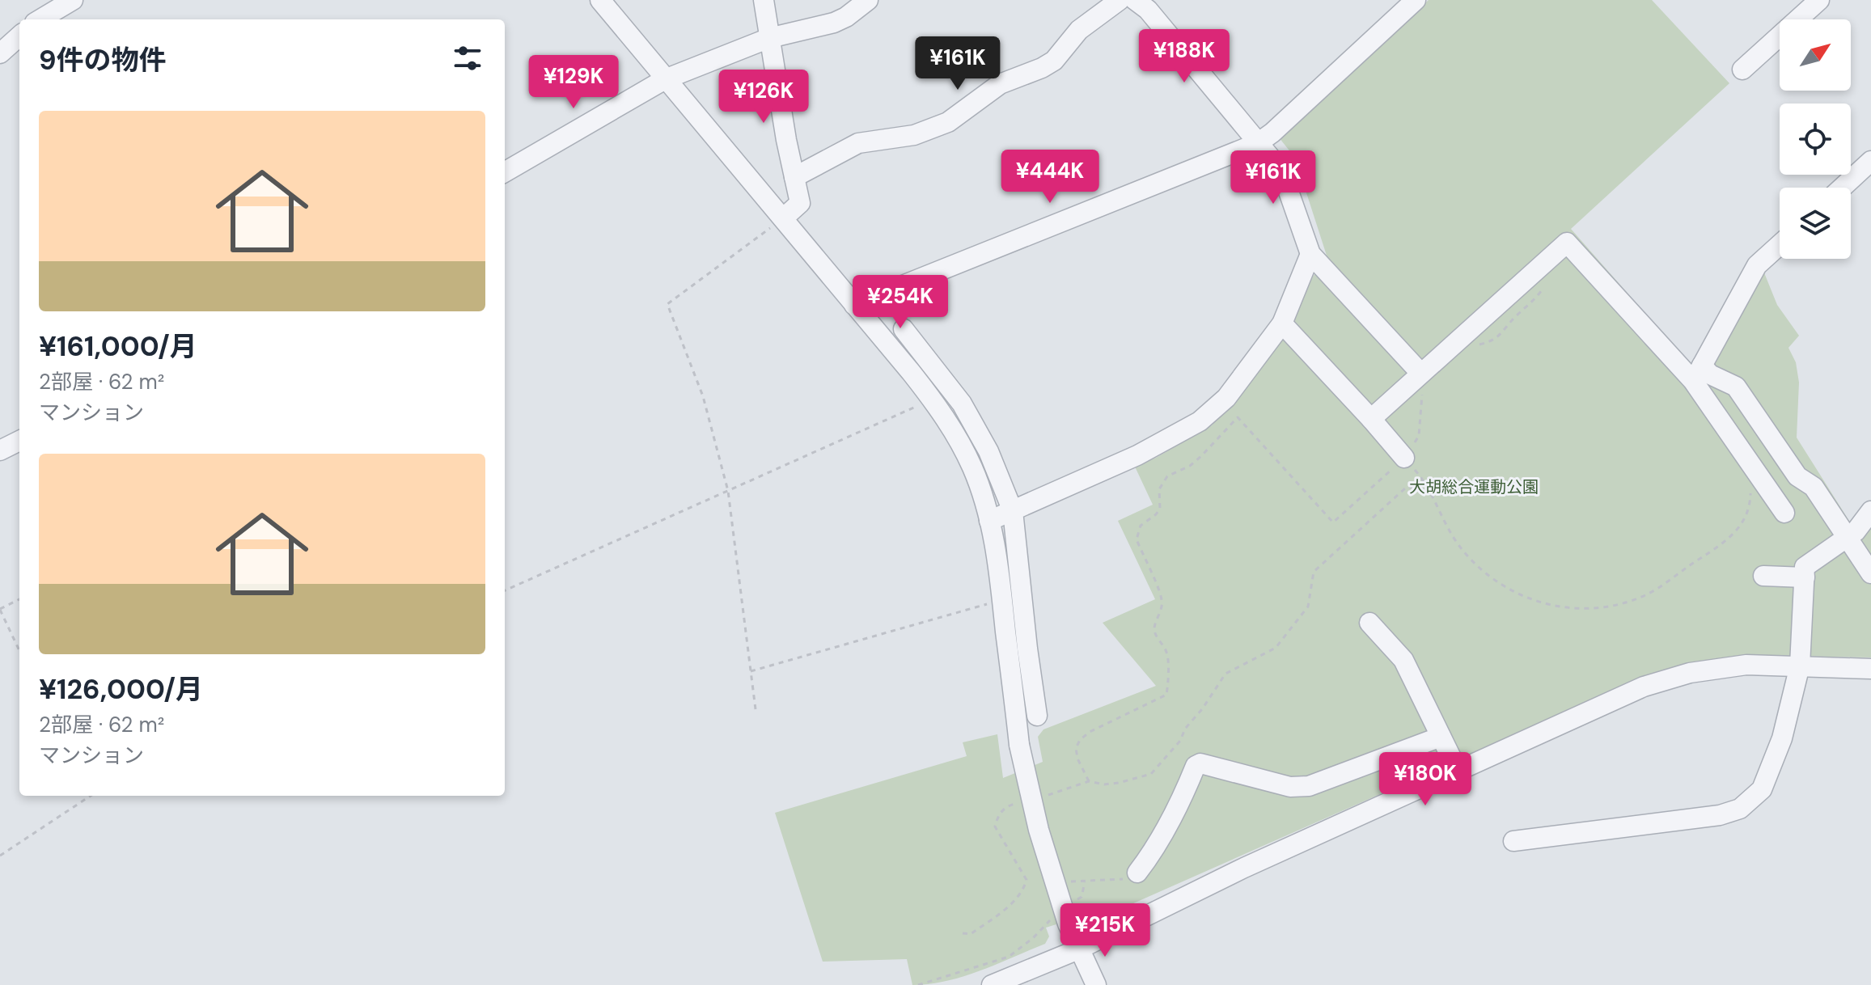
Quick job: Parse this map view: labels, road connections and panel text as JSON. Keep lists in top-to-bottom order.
{
  "parks": ["大胡総合運動公園"],
  "north": "top right",
  "page": {
    "heading": "9件の物件",
    "price": [
      "¥188K",
      "¥161K",
      "¥129K",
      "¥126K",
      "¥444K",
      "¥161K",
      "¥254K",
      "¥180K",
      "¥215K"
    ],
    "list": [
      {
        "name": "¥161,000/月",
        "note": "2部屋 · 62 m² · マンション"
      },
      {
        "name": "¥126,000/月",
        "note": "2部屋 · 62 m² · マンション"
      }
    ]
  }
}
